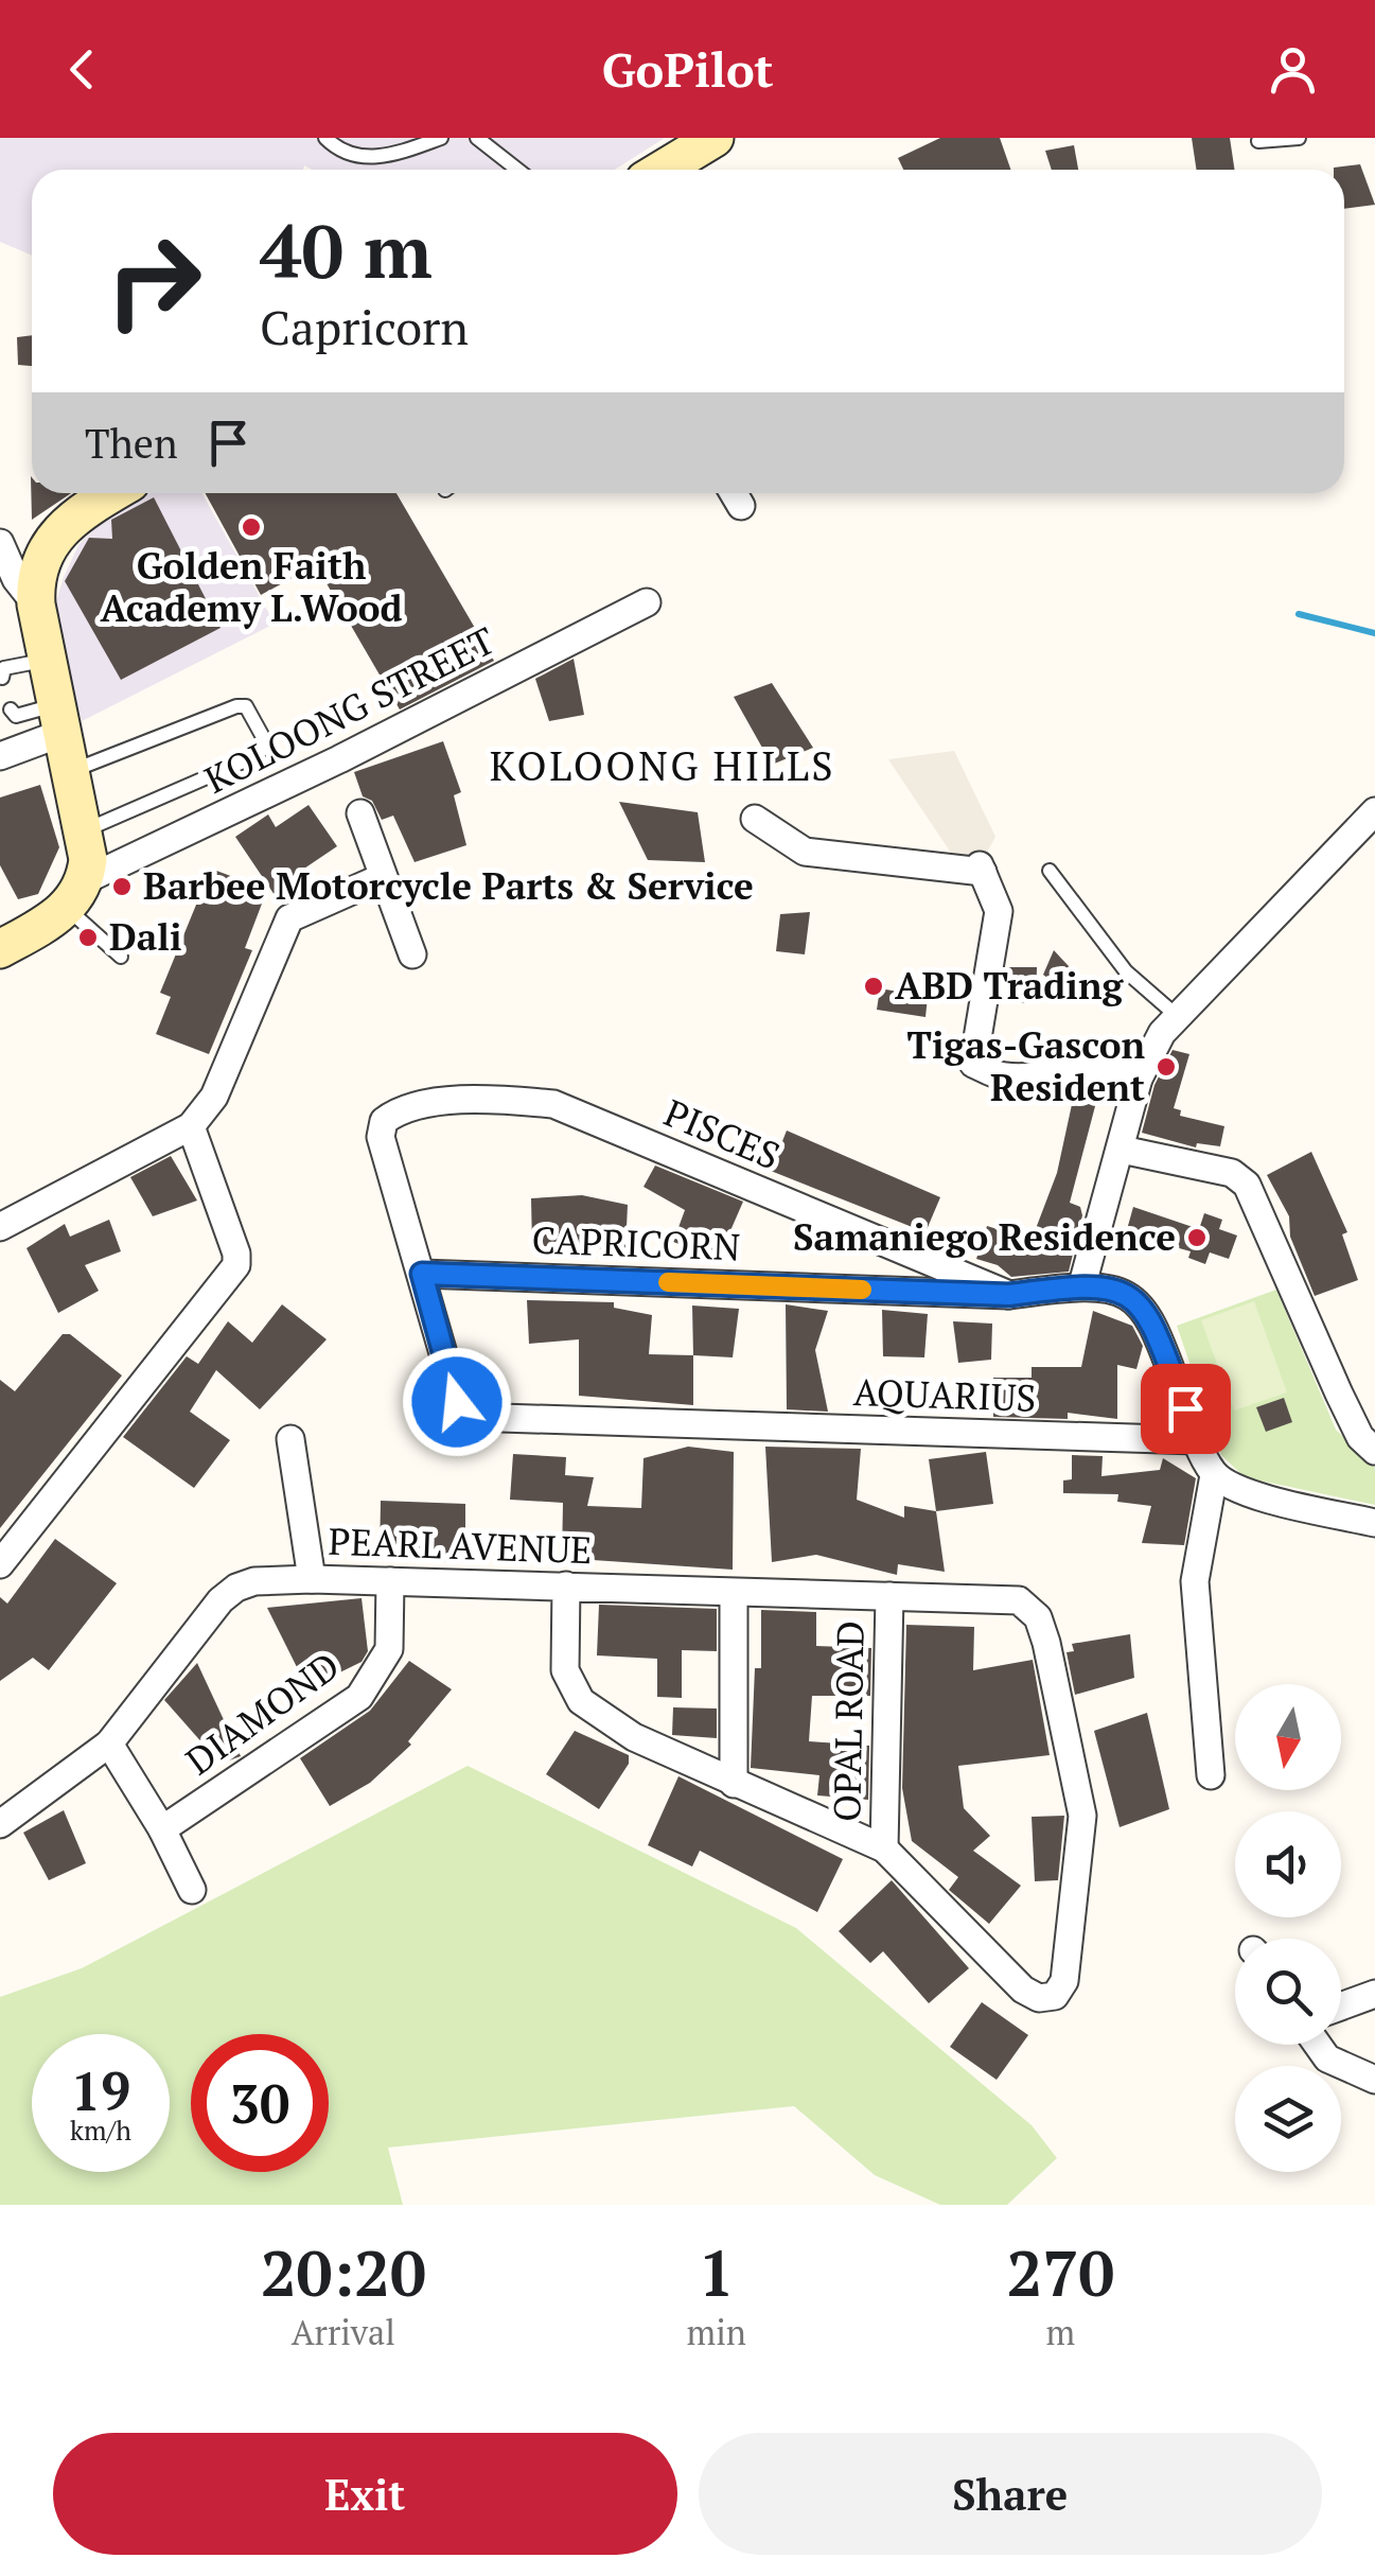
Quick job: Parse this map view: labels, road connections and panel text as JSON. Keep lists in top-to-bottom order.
{
  "streets": {
    "street": [
      "KOLOONG STREET",
      "PISCES",
      "CAPRICORN",
      "AQUARIUS",
      "PEARL AVENUE",
      "DIAMOND",
      "OPAL ROAD"
    ]
  },
  "crossings": [
    ["PISCES", "CAPRICORN"],
    ["PISCES", "AQUARIUS"],
    ["CAPRICORN", "AQUARIUS"],
    ["PEARL AVENUE", "DIAMOND"],
    ["PEARL AVENUE", "OPAL ROAD"]
  ],
  "districts": ["KOLOONG HILLS"],
  "places": [
    "Golden Faith Academy L.Wood",
    "Barbee Motorcycle Parts & Service",
    "Dali",
    "ABD Trading",
    "Tigas-Gascon Resident",
    "Samaniego Residence"
  ],
  "north": "bottom",
  "page": {
    "header": "GoPilot",
    "turn": ["40 m", "Capricorn"],
    "then": "Then",
    "speed": "19 km/h",
    "limit": "30",
    "eta": [
      "20:20",
      "Arrival",
      "1",
      "min",
      "270",
      "m"
    ],
    "buttons": ["Exit", "Share"]
  }
}
